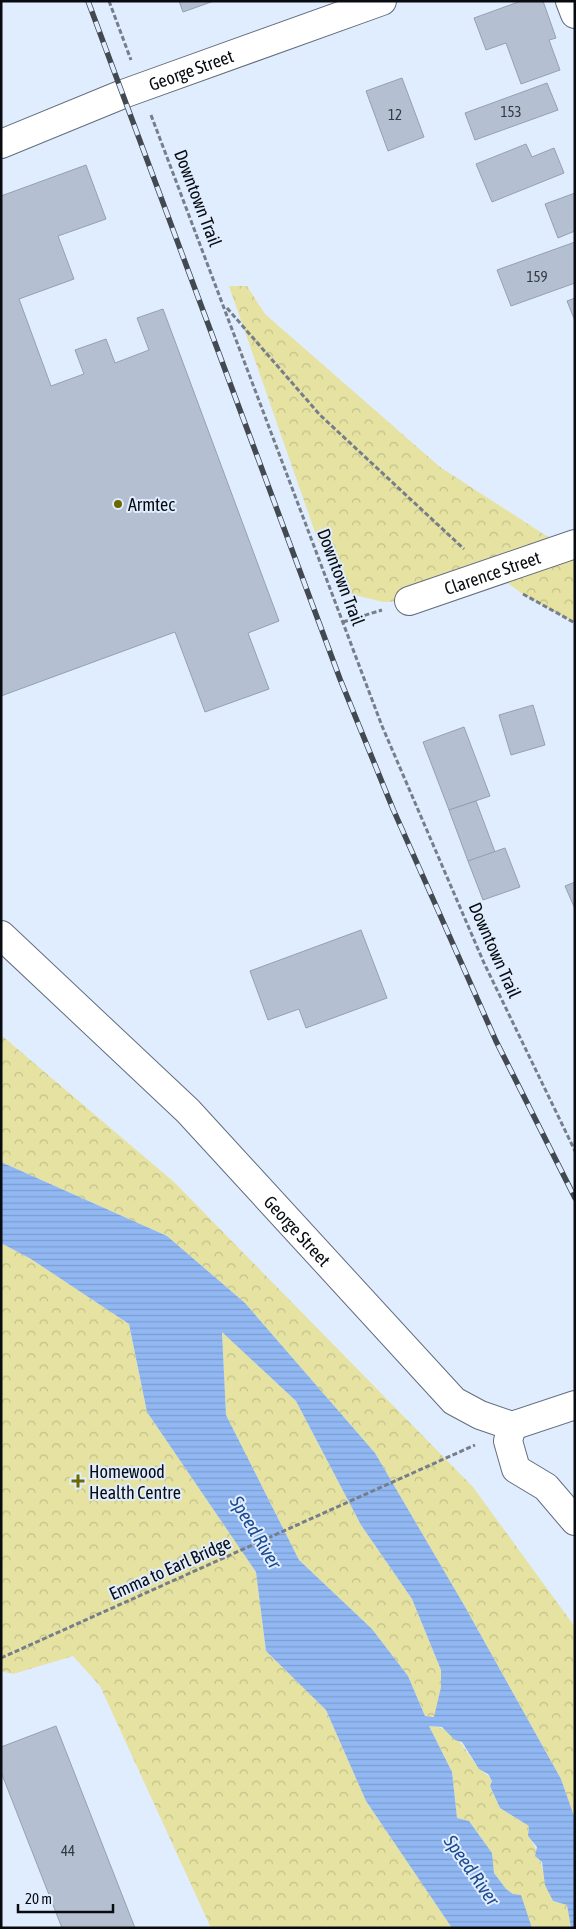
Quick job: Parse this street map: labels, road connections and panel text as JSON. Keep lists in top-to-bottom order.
{
  "streets": {
    "street": ["George Street", "Clarence Street"],
    "path": ["Downtown Trail", "Emma to Earl Bridge"]
  },
  "crossings": [
    ["George Street", "Downtown Trail"]
  ],
  "water": ["Speed River"],
  "places": {
    "other": ["Armtec"],
    "health": ["Homewood Health Centre"]
  },
  "house_numbers": [
    "153",
    "12",
    "159",
    "44"
  ],
  "scale_bar": "20 m"
}
